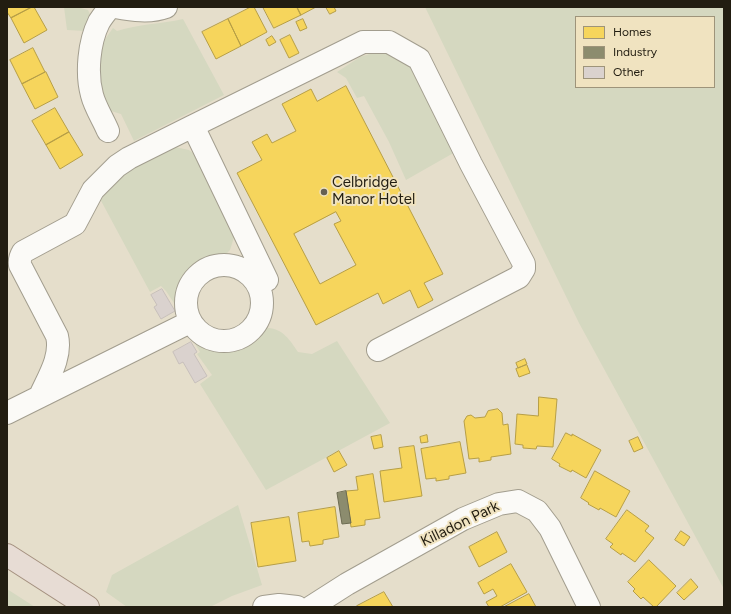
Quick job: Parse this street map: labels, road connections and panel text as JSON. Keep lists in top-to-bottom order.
{
  "streets": {
    "street": ["Killadon Park"]
  },
  "places": ["Celbridge Manor Hotel"],
  "legend": ["Homes", "Industry", "Other"]
}
